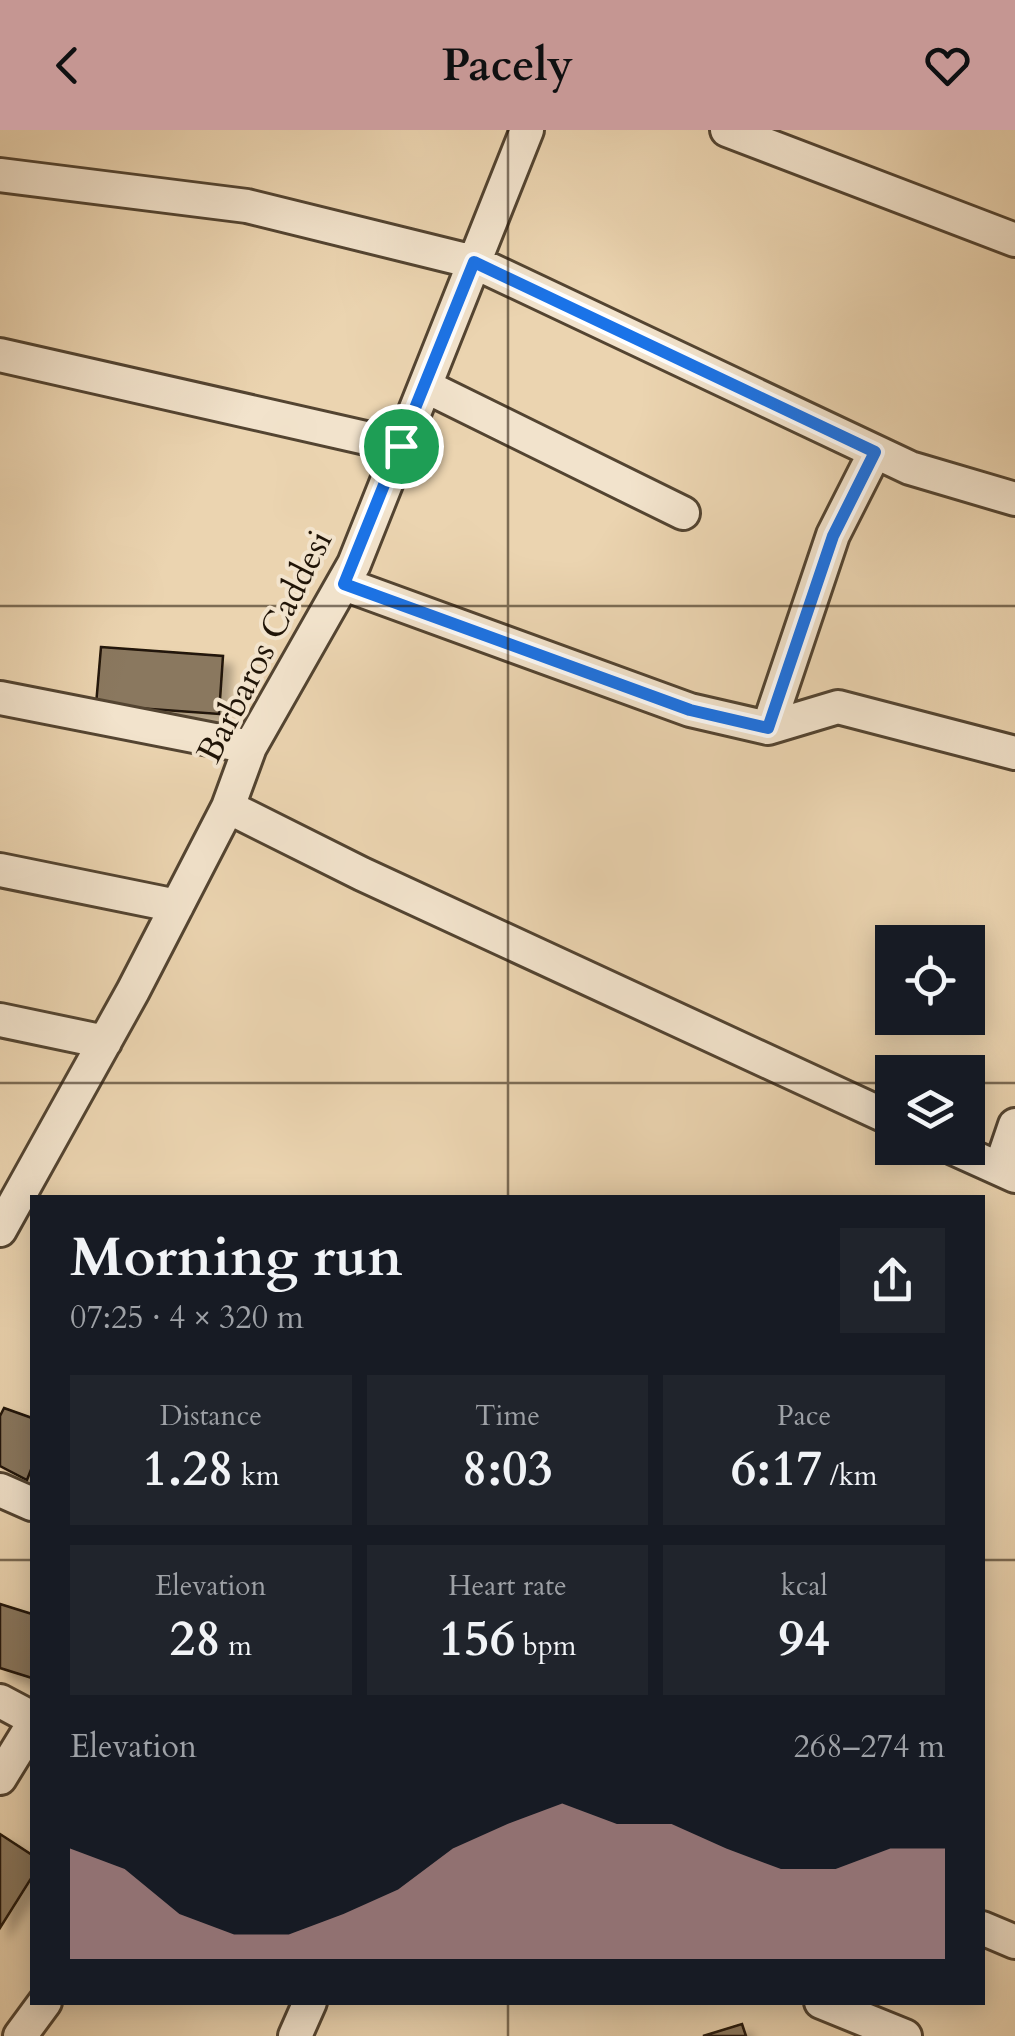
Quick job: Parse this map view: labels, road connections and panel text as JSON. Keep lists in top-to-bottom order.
{
  "streets": {
    "street": ["Barbaros Caddesi"]
  },
  "page": {
    "header": "Pacely",
    "heading": ["Morning run", "07:25 · 4 × 320 m"],
    "stats": [
      ["Distance", "1.28 km"],
      ["Time", "8:03"],
      ["Pace", "6:17 /km"],
      ["Elevation", "28 m"],
      ["Heart rate", "156 bpm"],
      ["kcal", "94"]
    ],
    "chart": ["Elevation", "268–274 m"]
  }
}
